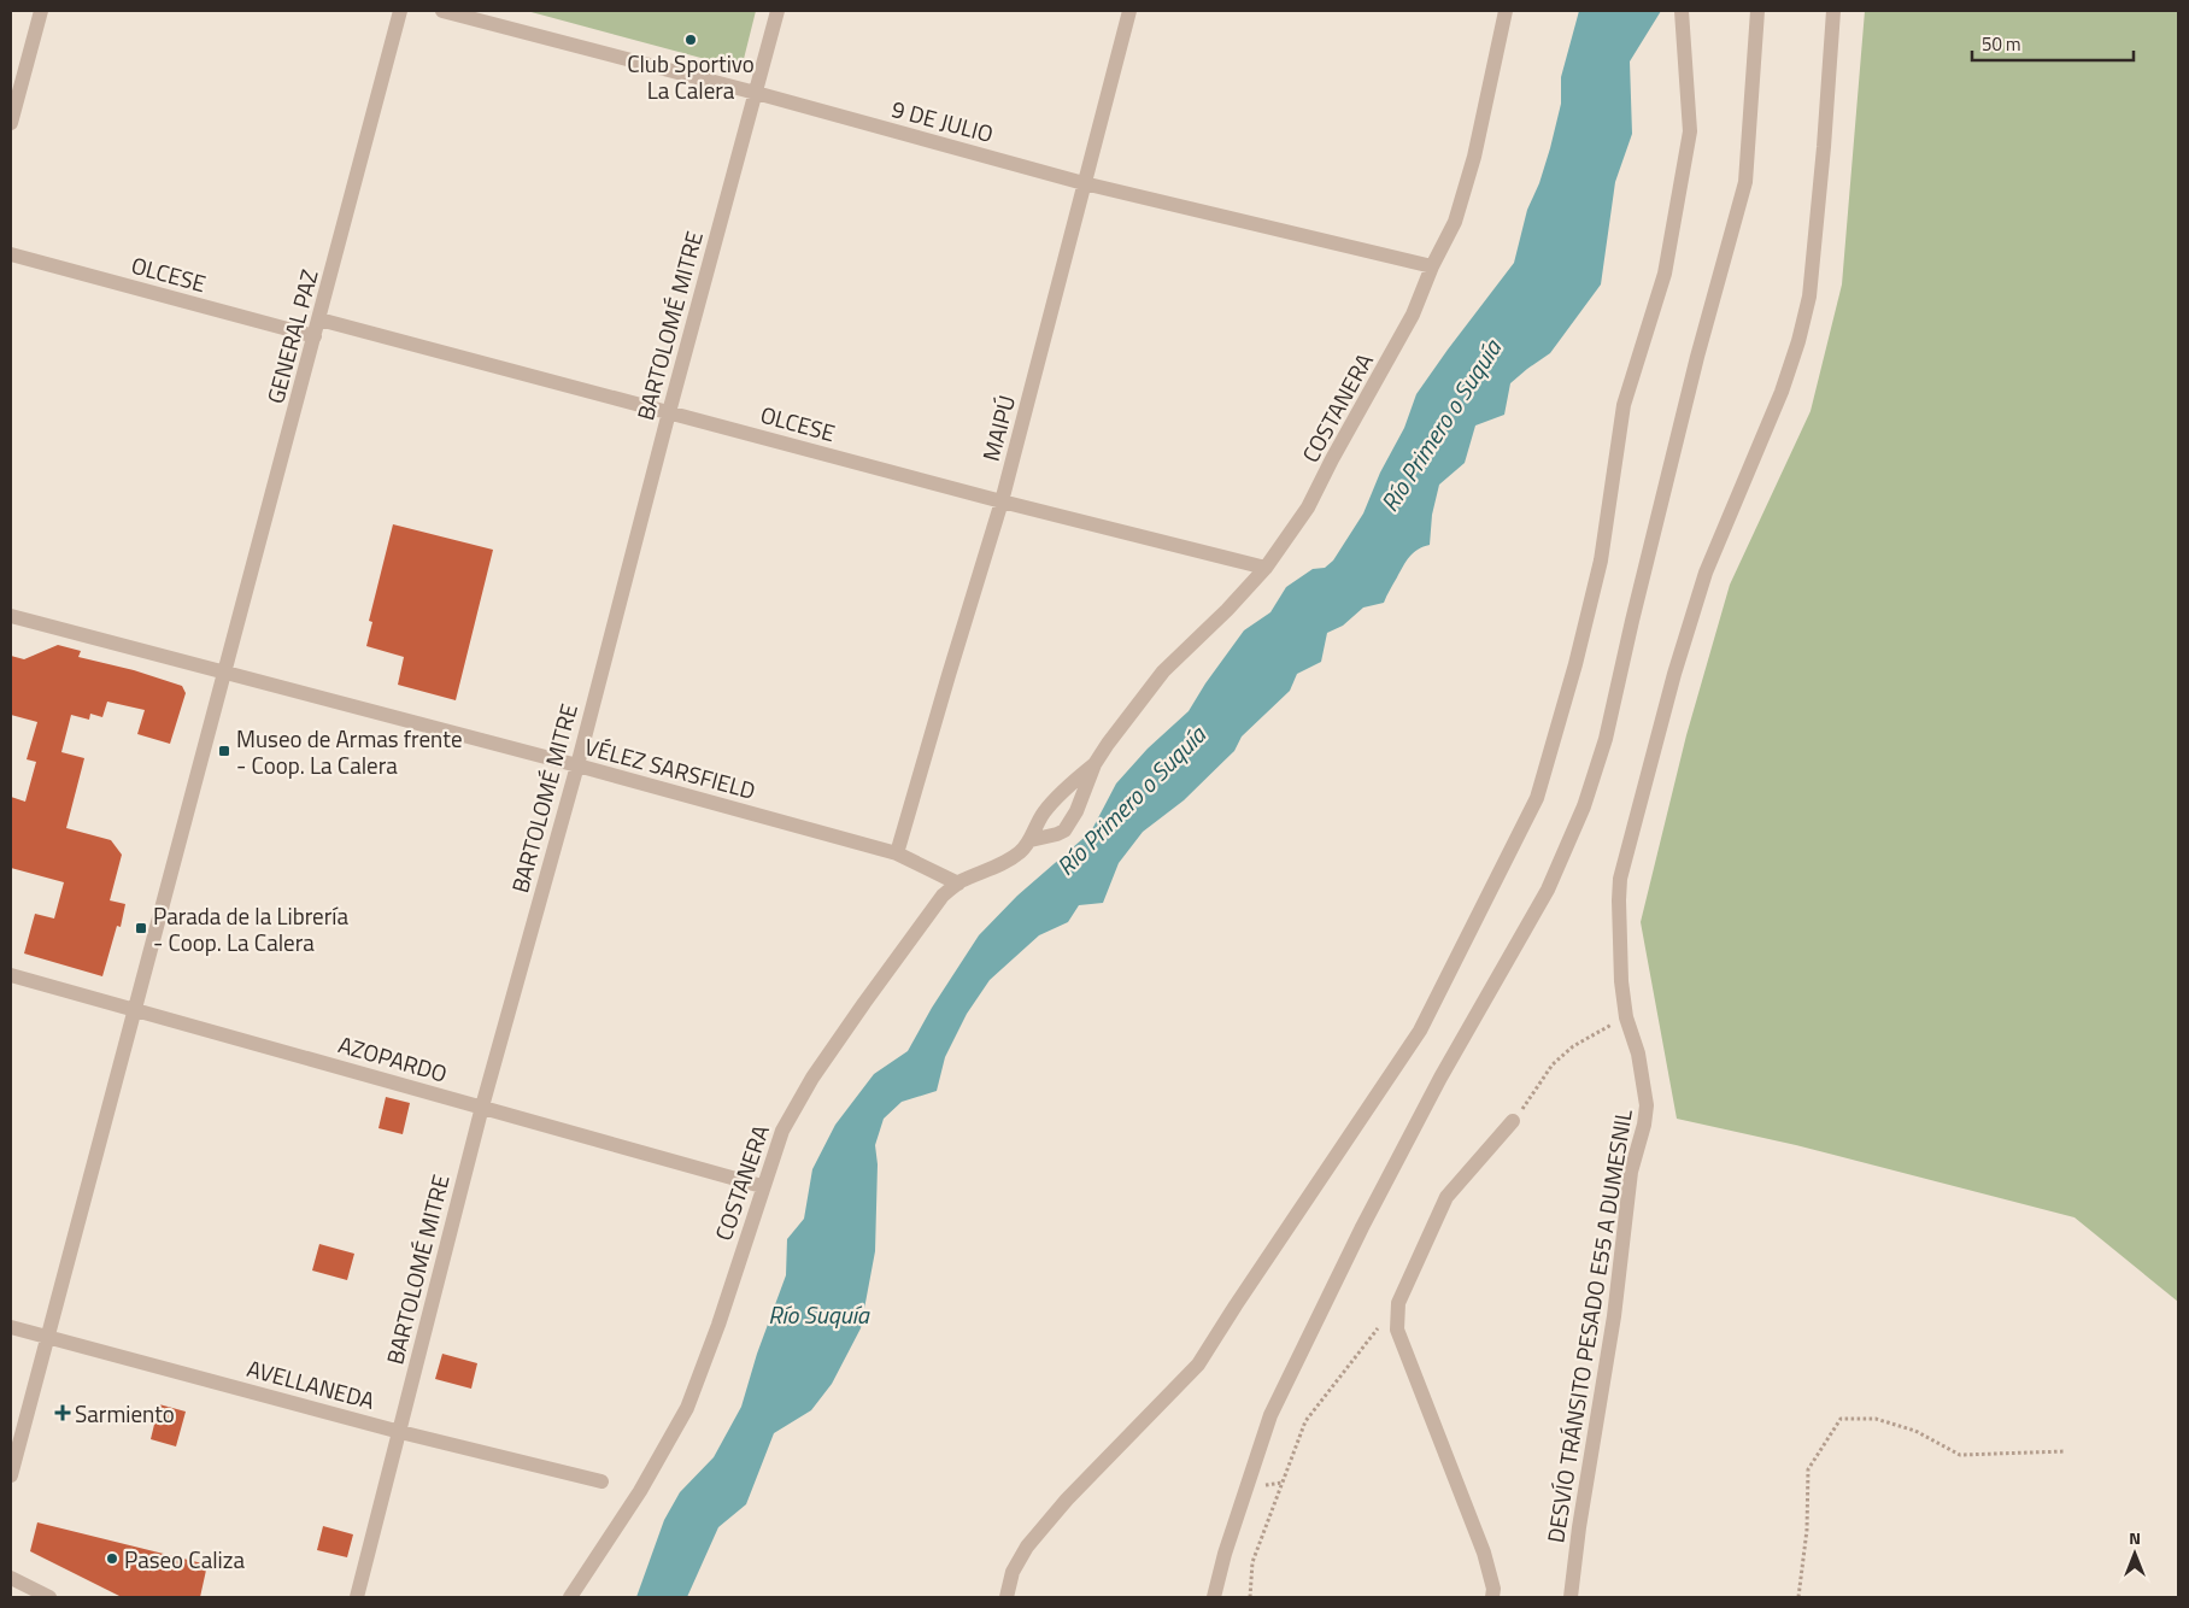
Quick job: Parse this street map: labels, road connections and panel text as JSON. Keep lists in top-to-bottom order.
{
  "streets": {
    "street": [
      "9 DE JULIO",
      "OLCESE",
      "BARTOLOMÉ MITRE",
      "GENERAL PAZ",
      "COSTANERA",
      "MAIPÚ",
      "VÉLEZ SARSFIELD",
      "AZOPARDO",
      "DESVÍO TRÁNSITO PESADO E55 A DUMESNIL",
      "AVELLANEDA"
    ]
  },
  "crossings": [
    ["9 DE JULIO", "BARTOLOMÉ MITRE"],
    ["9 DE JULIO", "COSTANERA"],
    ["9 DE JULIO", "MAIPÚ"],
    ["OLCESE", "BARTOLOMÉ MITRE"],
    ["OLCESE", "GENERAL PAZ"],
    ["OLCESE", "COSTANERA"],
    ["OLCESE", "MAIPÚ"],
    ["BARTOLOMÉ MITRE", "VÉLEZ SARSFIELD"],
    ["BARTOLOMÉ MITRE", "AZOPARDO"],
    ["BARTOLOMÉ MITRE", "AVELLANEDA"],
    ["GENERAL PAZ", "VÉLEZ SARSFIELD"],
    ["GENERAL PAZ", "AZOPARDO"],
    ["GENERAL PAZ", "AVELLANEDA"],
    ["COSTANERA", "VÉLEZ SARSFIELD"],
    ["COSTANERA", "AZOPARDO"],
    ["MAIPÚ", "VÉLEZ SARSFIELD"]
  ],
  "water": ["Río Primero o Suquía", "Río Suquía"],
  "places": {
    "other": ["Club Sportivo La Calera", "Paseo Caliza"],
    "transit": ["Museo de Armas frente - Coop. La Calera", "Parada de la Librería - Coop. La Calera"],
    "health": ["Sarmiento"]
  },
  "scale_bar": "50 m",
  "north": "top"
}
